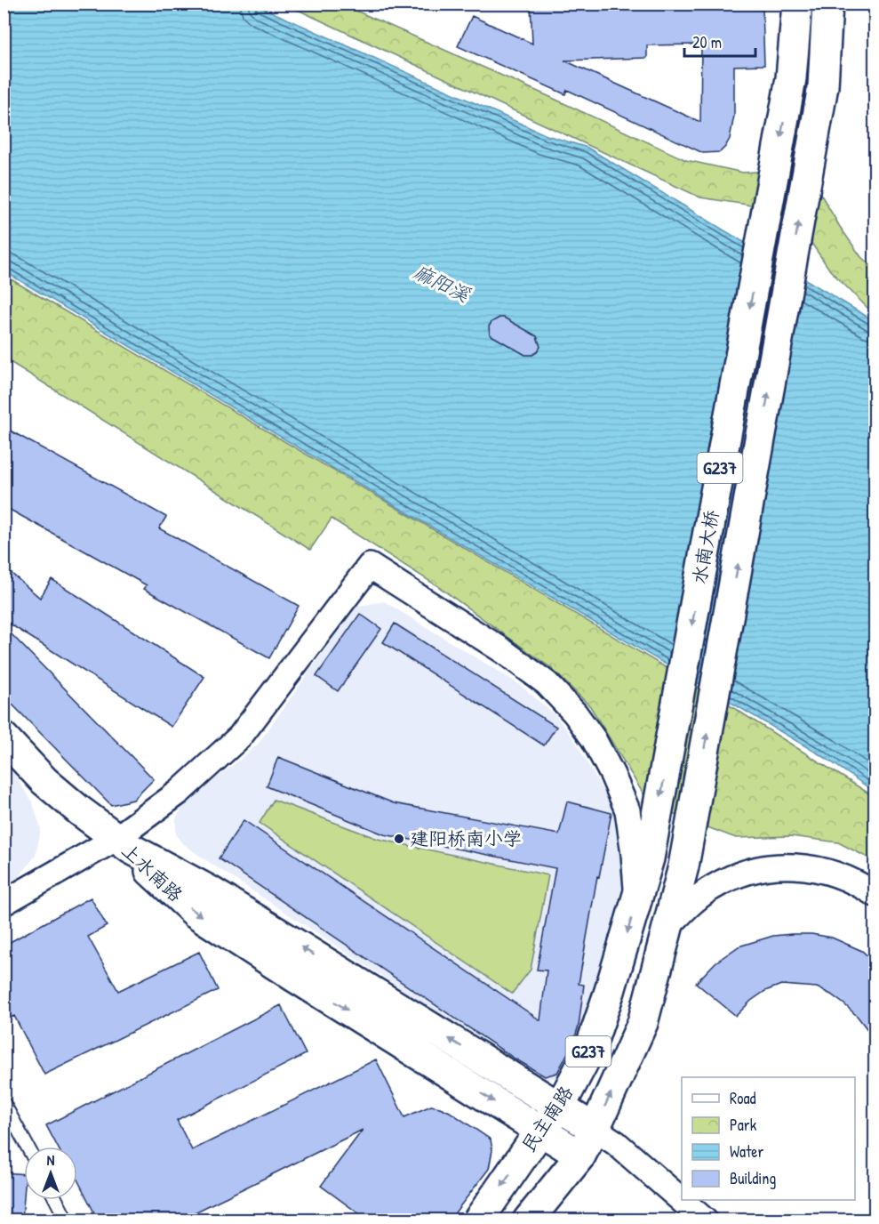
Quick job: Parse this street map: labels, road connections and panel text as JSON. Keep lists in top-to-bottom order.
{
  "streets": {
    "main road": [
      "G237",
      "水南大桥",
      "上水南路",
      "民主南路"
    ]
  },
  "crossings": [
    ["G237", "水南大桥"],
    ["G237", "上水南路"],
    ["水南大桥", "民主南路"],
    ["上水南路", "民主南路"]
  ],
  "water": ["麻阳溪"],
  "places": ["建阳桥南小学"],
  "legend": [
    "Road",
    "Park",
    "Water",
    "Building"
  ],
  "scale_bar": "20 m",
  "north": "top"
}
